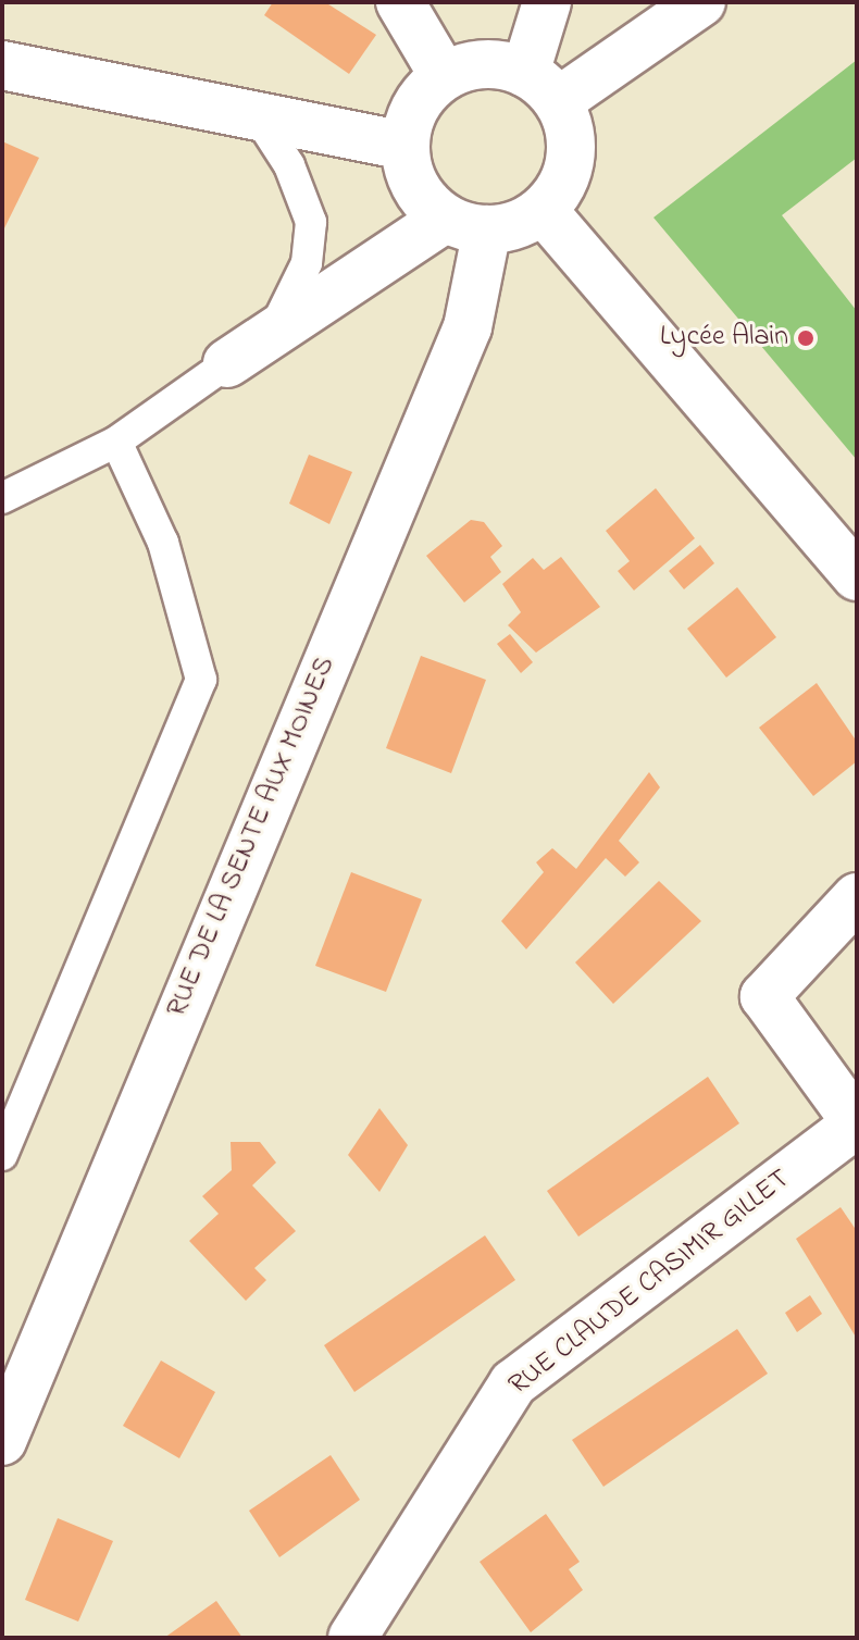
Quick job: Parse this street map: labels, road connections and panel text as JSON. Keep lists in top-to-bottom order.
{
  "streets": {
    "street": ["RUE DE LA SENTE AUX MOINES", "RUE CLAUDE CASIMIR GILLET"]
  },
  "places": ["Lycée Alain"]
}
